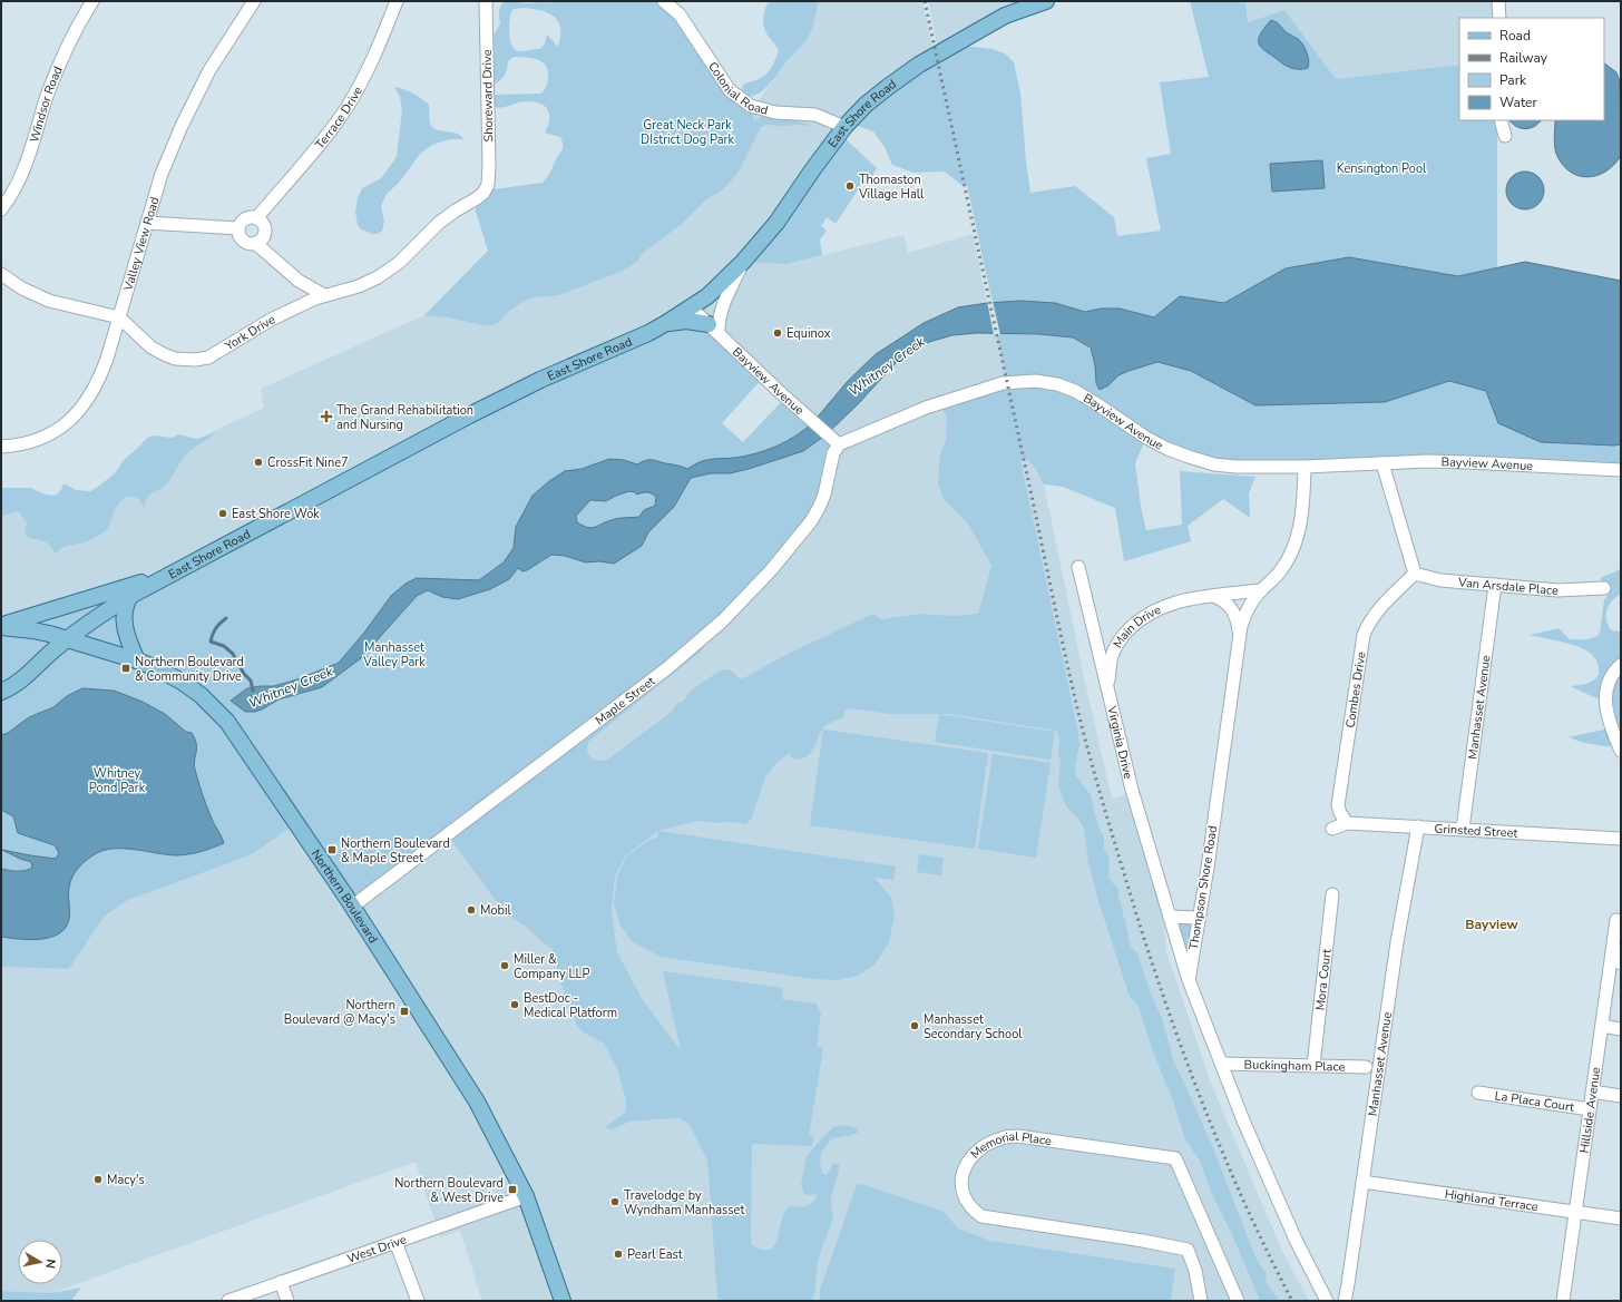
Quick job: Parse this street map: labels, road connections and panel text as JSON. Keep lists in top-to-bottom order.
{
  "streets": {
    "main road": ["East Shore Road", "Northern Boulevard"],
    "street": [
      "Colonial Road",
      "Shoreward Drive",
      "Windsor Road",
      "Terrace Drive",
      "Valley View Road",
      "York Drive",
      "Bayview Avenue",
      "Van Arsdale Place",
      "Main Drive",
      "Combes Drive",
      "Maple Street",
      "Manhasset Avenue",
      "Virginia Drive",
      "Grinsted Street",
      "Thompson Shore Road",
      "Mora Court",
      "Buckingham Place",
      "La Placa Court",
      "Hillside Avenue",
      "Memorial Place",
      "Highland Terrace",
      "West Drive"
    ]
  },
  "crossings": [
    ["Colonial Road", "East Shore Road"],
    ["Shoreward Drive", "York Drive"],
    ["East Shore Road", "Bayview Avenue"],
    ["East Shore Road", "Northern Boulevard"],
    ["Valley View Road", "York Drive"],
    ["Bayview Avenue", "Maple Street"],
    ["Bayview Avenue", "Thompson Shore Road"],
    ["Van Arsdale Place", "Combes Drive"],
    ["Van Arsdale Place", "Manhasset Avenue"],
    ["Main Drive", "Virginia Drive"],
    ["Main Drive", "Thompson Shore Road"],
    ["Combes Drive", "Grinsted Street"],
    ["Maple Street", "Northern Boulevard"],
    ["Manhasset Avenue", "Grinsted Street"],
    ["Manhasset Avenue", "Highland Terrace"],
    ["Virginia Drive", "Thompson Shore Road"],
    ["Northern Boulevard", "West Drive"],
    ["Mora Court", "Buckingham Place"],
    ["La Placa Court", "Hillside Avenue"],
    ["Hillside Avenue", "Highland Terrace"]
  ],
  "districts": ["Bayview"],
  "water": ["Whitney Creek"],
  "parks": [
    "Great Neck Park DIstrict Dog Park",
    "Kensington Pool",
    "Manhasset Valley Park",
    "Whitney Pond Park"
  ],
  "places": {
    "other": [
      "Thomaston Village Hall",
      "Equinox",
      "CrossFit Nine7",
      "East Shore Wok",
      "Mobil",
      "Miller & Company LLP",
      "BestDoc - Medical Platform",
      "Manhasset Secondary School",
      "Macy's",
      "Travelodge by Wyndham Manhasset",
      "Pearl East"
    ],
    "health": ["The Grand Rehabilitation and Nursing"],
    "transit": [
      "Northern Boulevard & Community Drive",
      "Northern Boulevard & Maple Street",
      "Northern Boulevard @ Macy's",
      "Northern Boulevard & West Drive"
    ]
  },
  "legend": [
    "Road",
    "Railway",
    "Park",
    "Water"
  ],
  "north": "right"
}
